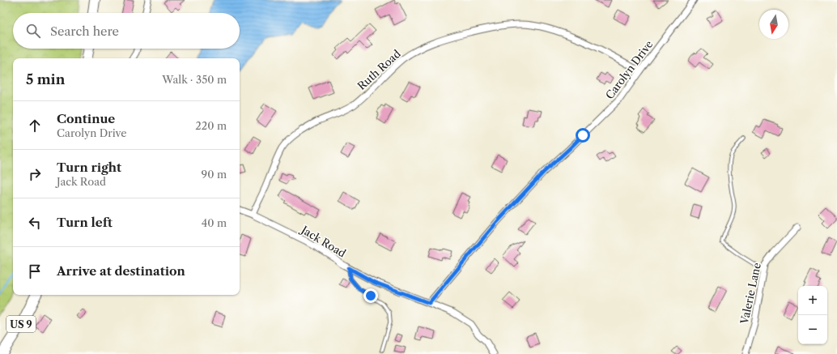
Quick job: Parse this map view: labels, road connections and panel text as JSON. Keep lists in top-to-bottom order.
{
  "streets": {
    "highway": ["US 9"],
    "street": [
      "Ruth Road",
      "Carolyn Drive",
      "Jack Road",
      "Valerie Lane"
    ]
  },
  "crossings": [
    ["Ruth Road", "Carolyn Drive"],
    ["Ruth Road", "Jack Road"],
    ["Carolyn Drive", "Jack Road"]
  ],
  "north": "bottom",
  "page": {
    "search": "Search here",
    "heading": ["5 min", "Walk · 350 m"],
    "list": [
      ["Continue", "Carolyn Drive", "220 m"],
      ["Turn right", "Jack Road", "90 m"],
      ["Turn left", "40 m"],
      "Arrive at destination"
    ],
    "map_buttons": ["+", "−"]
  }
}
